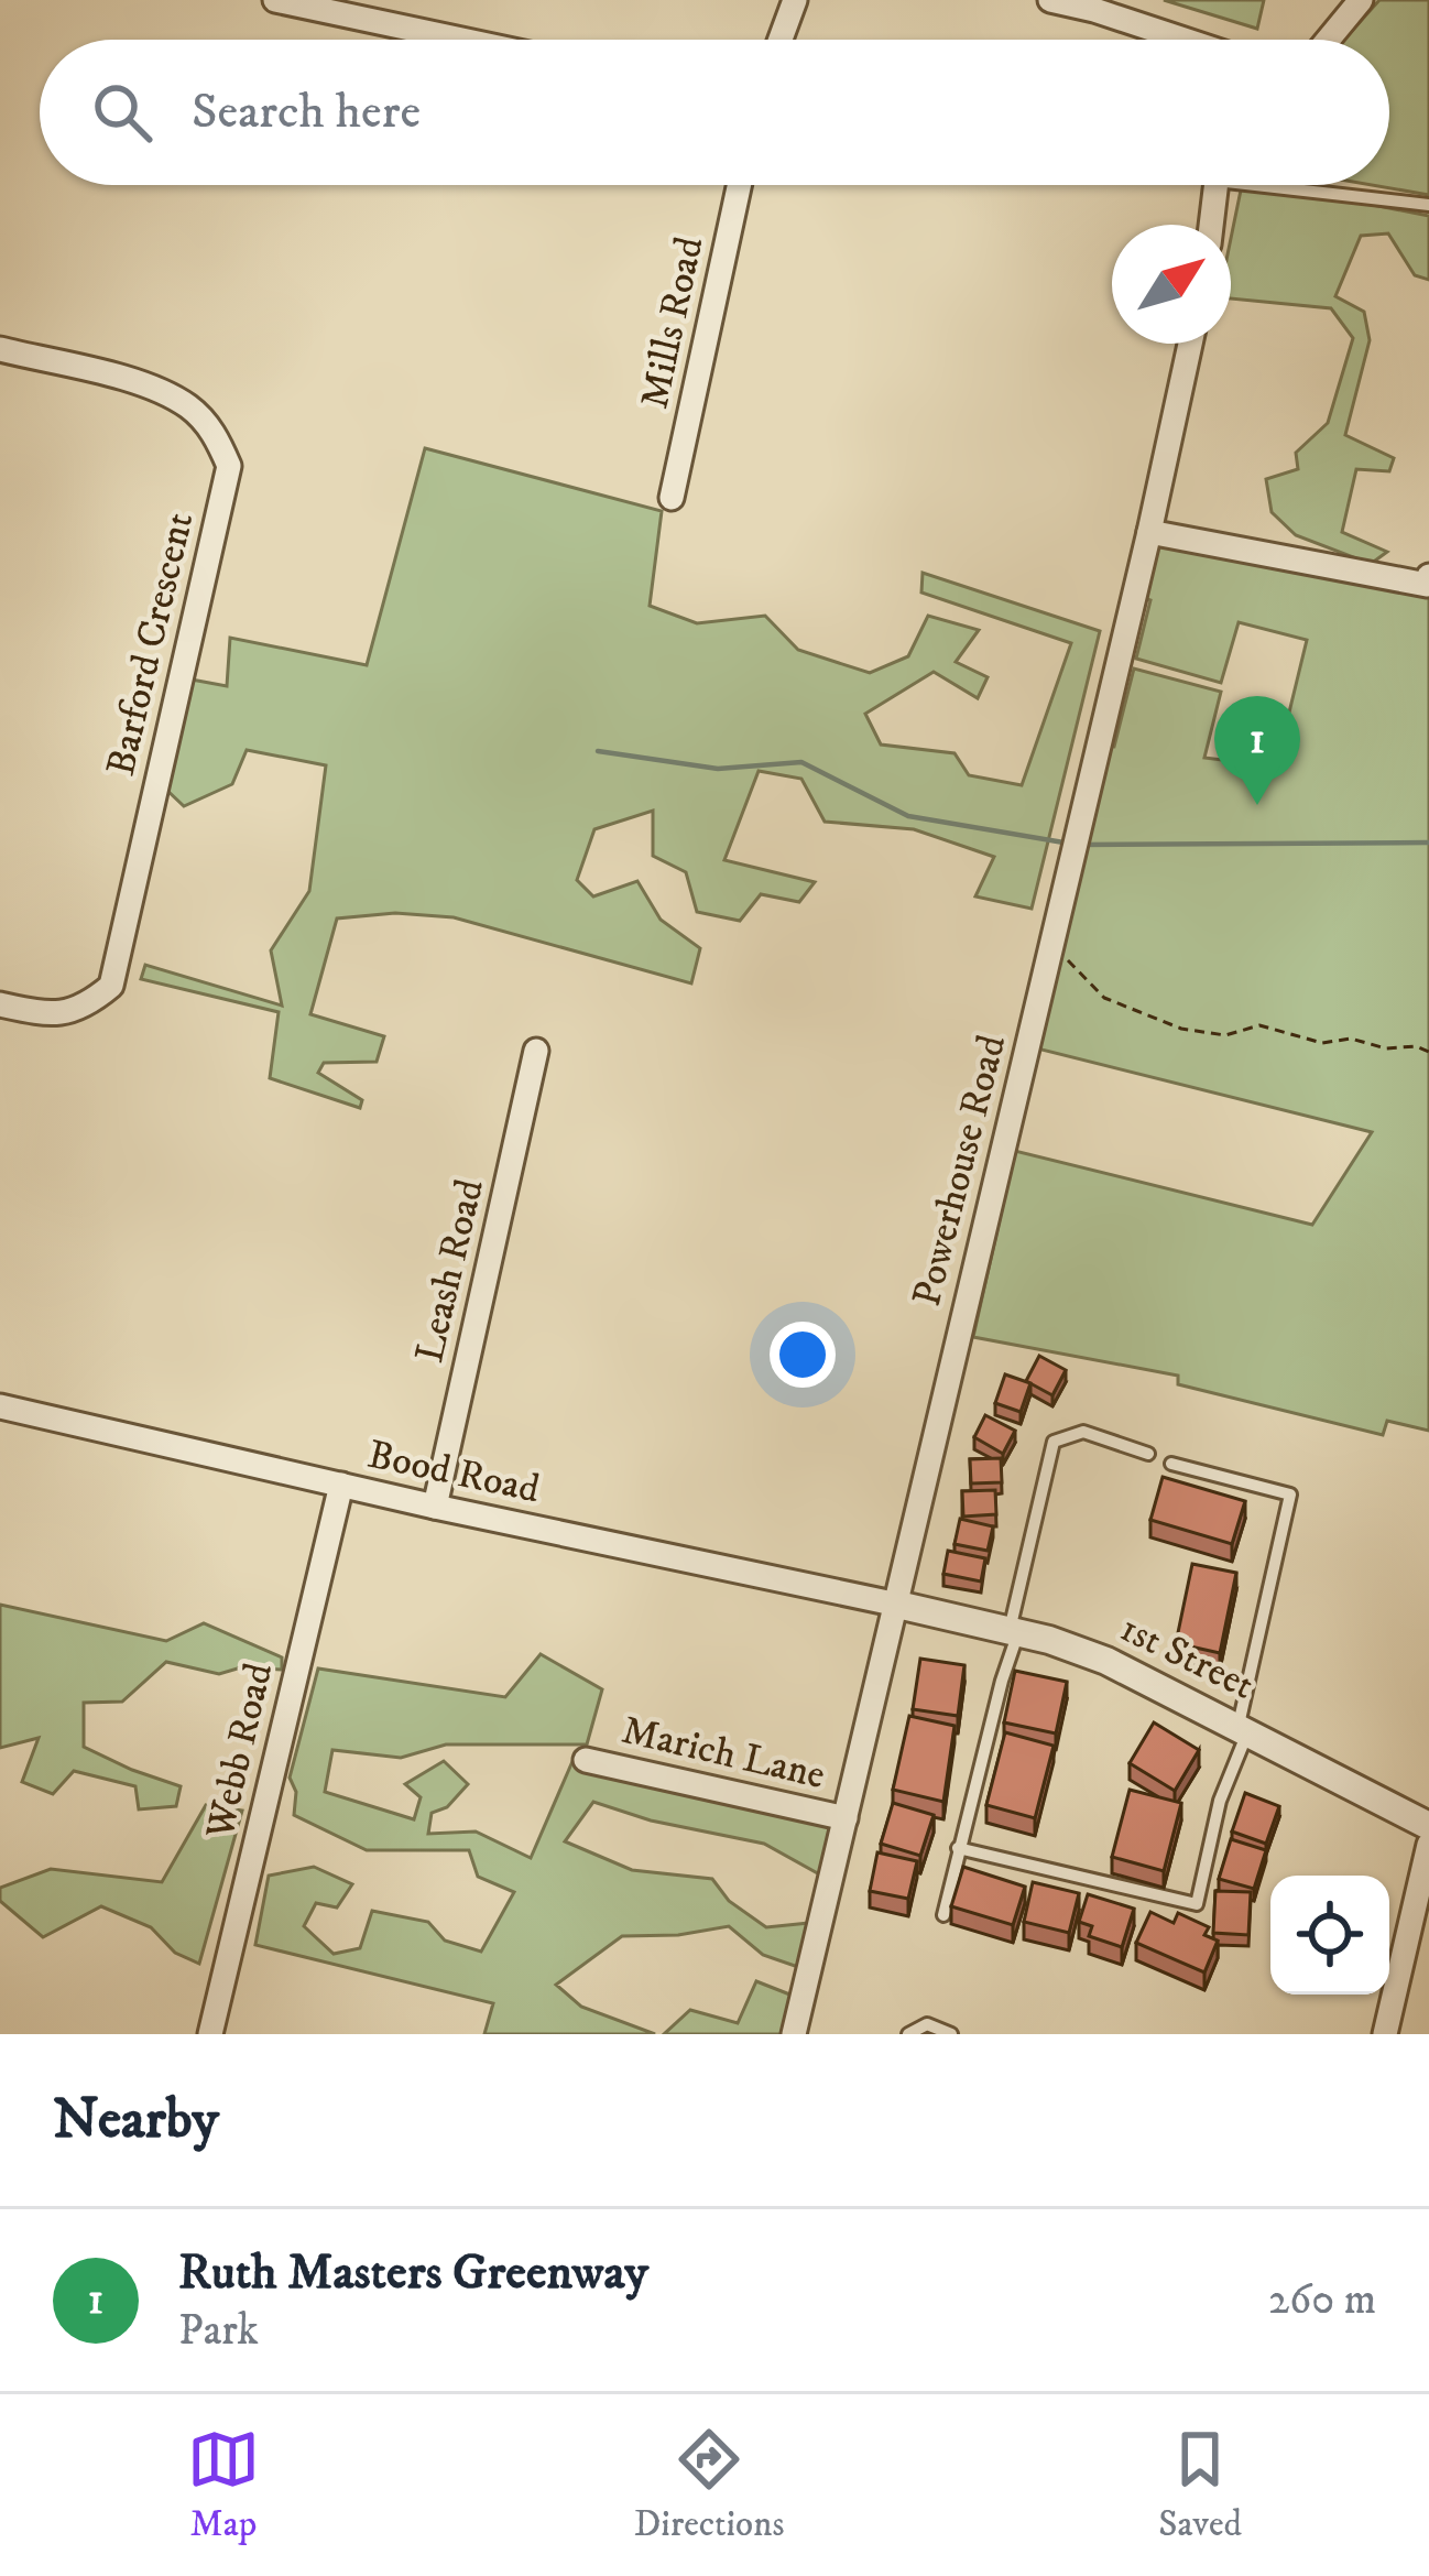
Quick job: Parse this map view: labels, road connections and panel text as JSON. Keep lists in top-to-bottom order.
{
  "streets": {
    "street": [
      "Mills Road",
      "Barford Crescent",
      "Powerhouse Road",
      "Leash Road",
      "Bood Road",
      "1st Street",
      "Webb Road",
      "Marich Lane"
    ]
  },
  "crossings": [
    ["Powerhouse Road", "Bood Road"],
    ["Powerhouse Road", "1st Street"],
    ["Powerhouse Road", "Marich Lane"],
    ["Leash Road", "Bood Road"],
    ["Bood Road", "1st Street"],
    ["Bood Road", "Webb Road"]
  ],
  "north": "top right",
  "page": {
    "search": "Search here",
    "pins": "1",
    "heading": "Nearby",
    "list": [
      {
        "mark": "1",
        "name": "Ruth Masters Greenway",
        "note": "Park",
        "value": "260 m"
      }
    ],
    "nav": ["Map", "Directions", "Saved"]
  }
}
